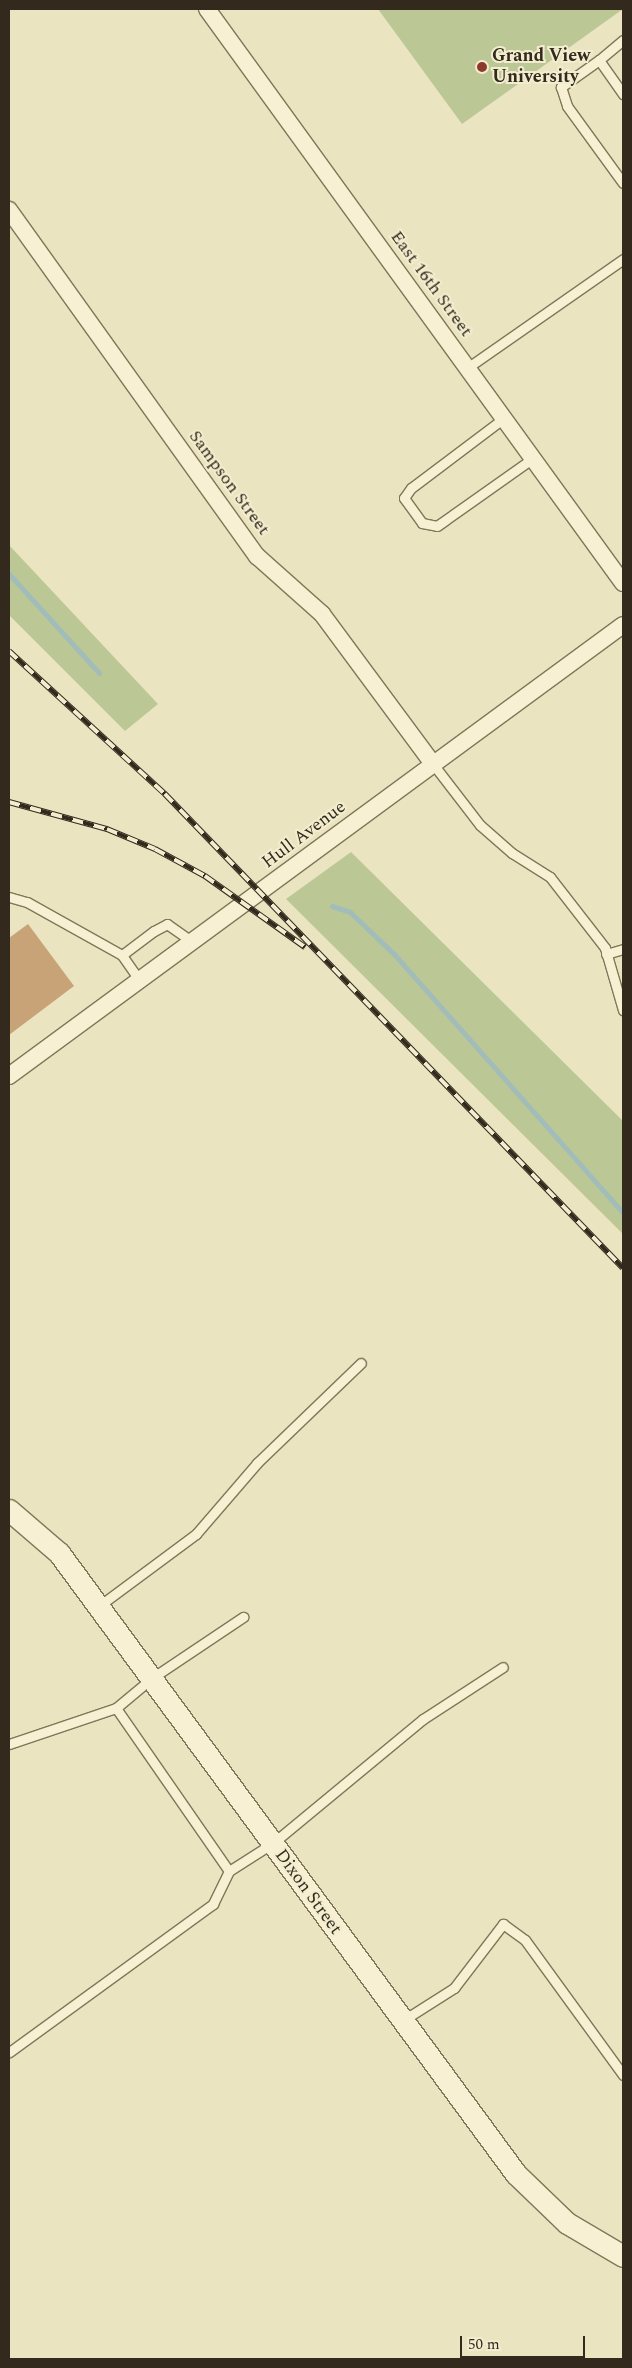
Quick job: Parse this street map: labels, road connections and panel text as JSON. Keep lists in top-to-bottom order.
{
  "streets": {
    "street": [
      "East 16th Street",
      "Sampson Street",
      "Hull Avenue",
      "Dixon Street"
    ]
  },
  "crossings": [
    ["Sampson Street", "Hull Avenue"]
  ],
  "places": ["Grand View University"],
  "scale_bar": "50 m"
}
